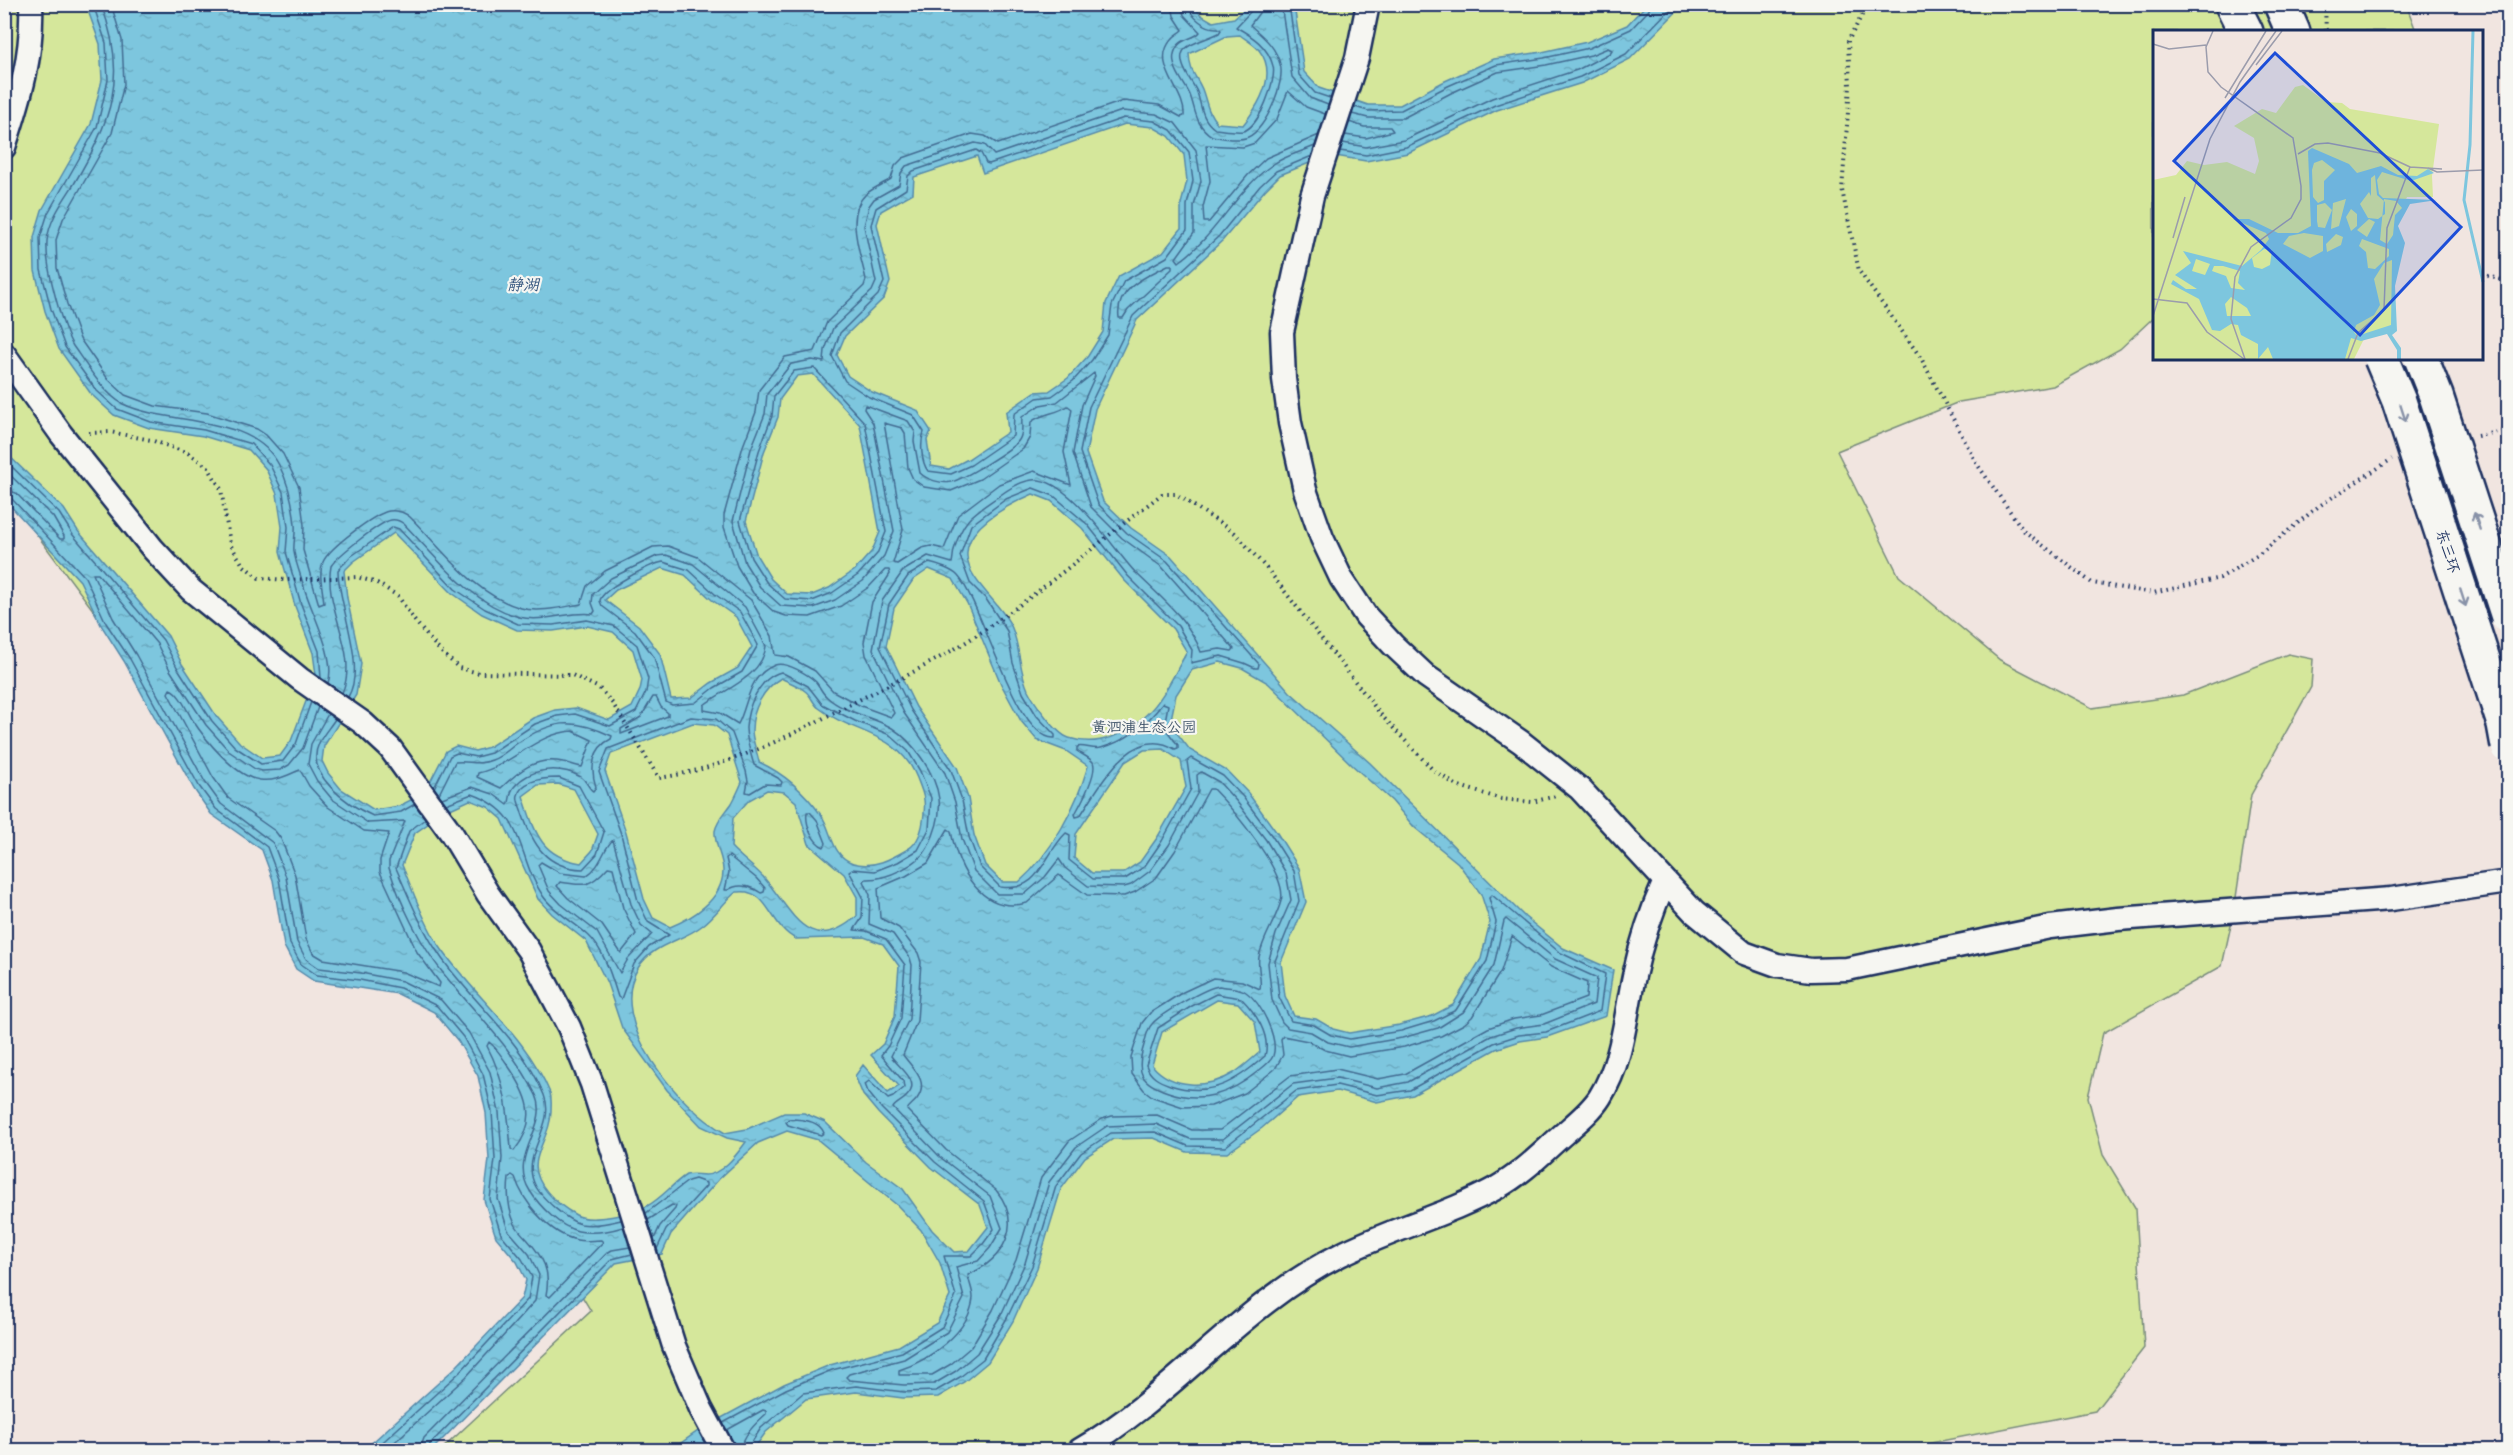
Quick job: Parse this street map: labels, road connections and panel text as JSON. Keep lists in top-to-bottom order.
{
  "streets": {
    "highway": ["东三环"]
  },
  "water": ["静湖"],
  "parks": ["黄泗浦生态公园"]
}
